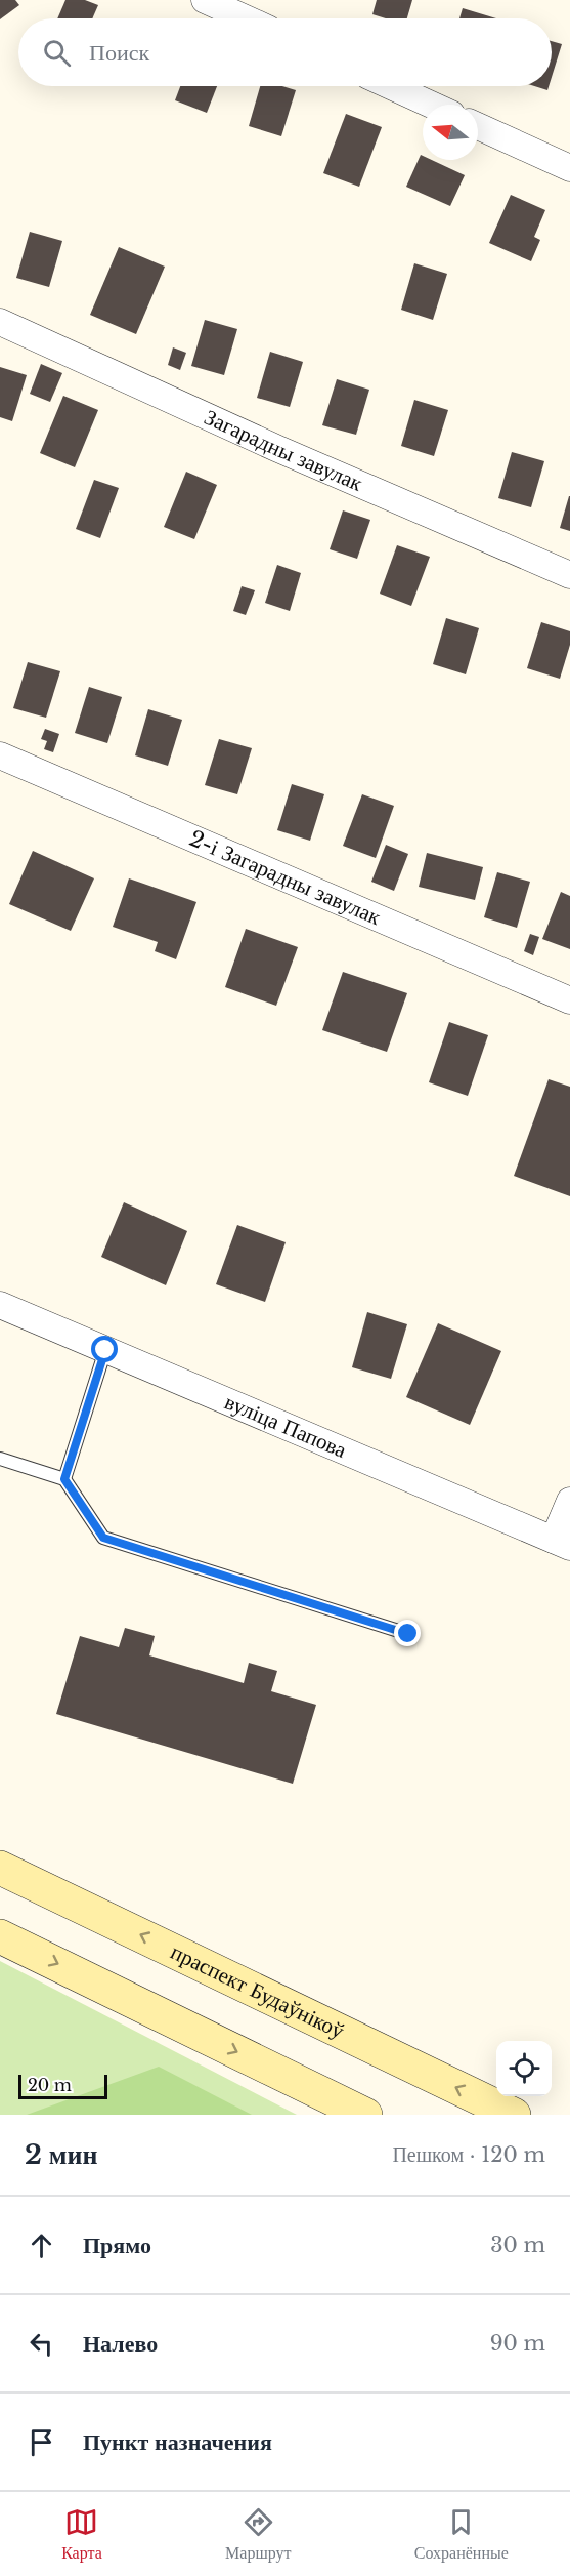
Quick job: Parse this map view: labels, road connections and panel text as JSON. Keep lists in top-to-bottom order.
{
  "streets": {
    "main road": ["праспект Будаўнікоў"],
    "street": ["Загарадны завулак", "2-і Загарадны завулак", "вуліца Папова"]
  },
  "scale_bar": "20 m",
  "north": "left",
  "page": {
    "search": "Поиск",
    "scale": "20 m",
    "heading": ["2 мин", "Пешком · 120 m"],
    "list": [
      ["Прямо", "30 m"],
      ["Налево", "90 m"],
      "Пункт назначения"
    ],
    "nav": ["Карта", "Маршрут", "Сохранённые"]
  }
}
